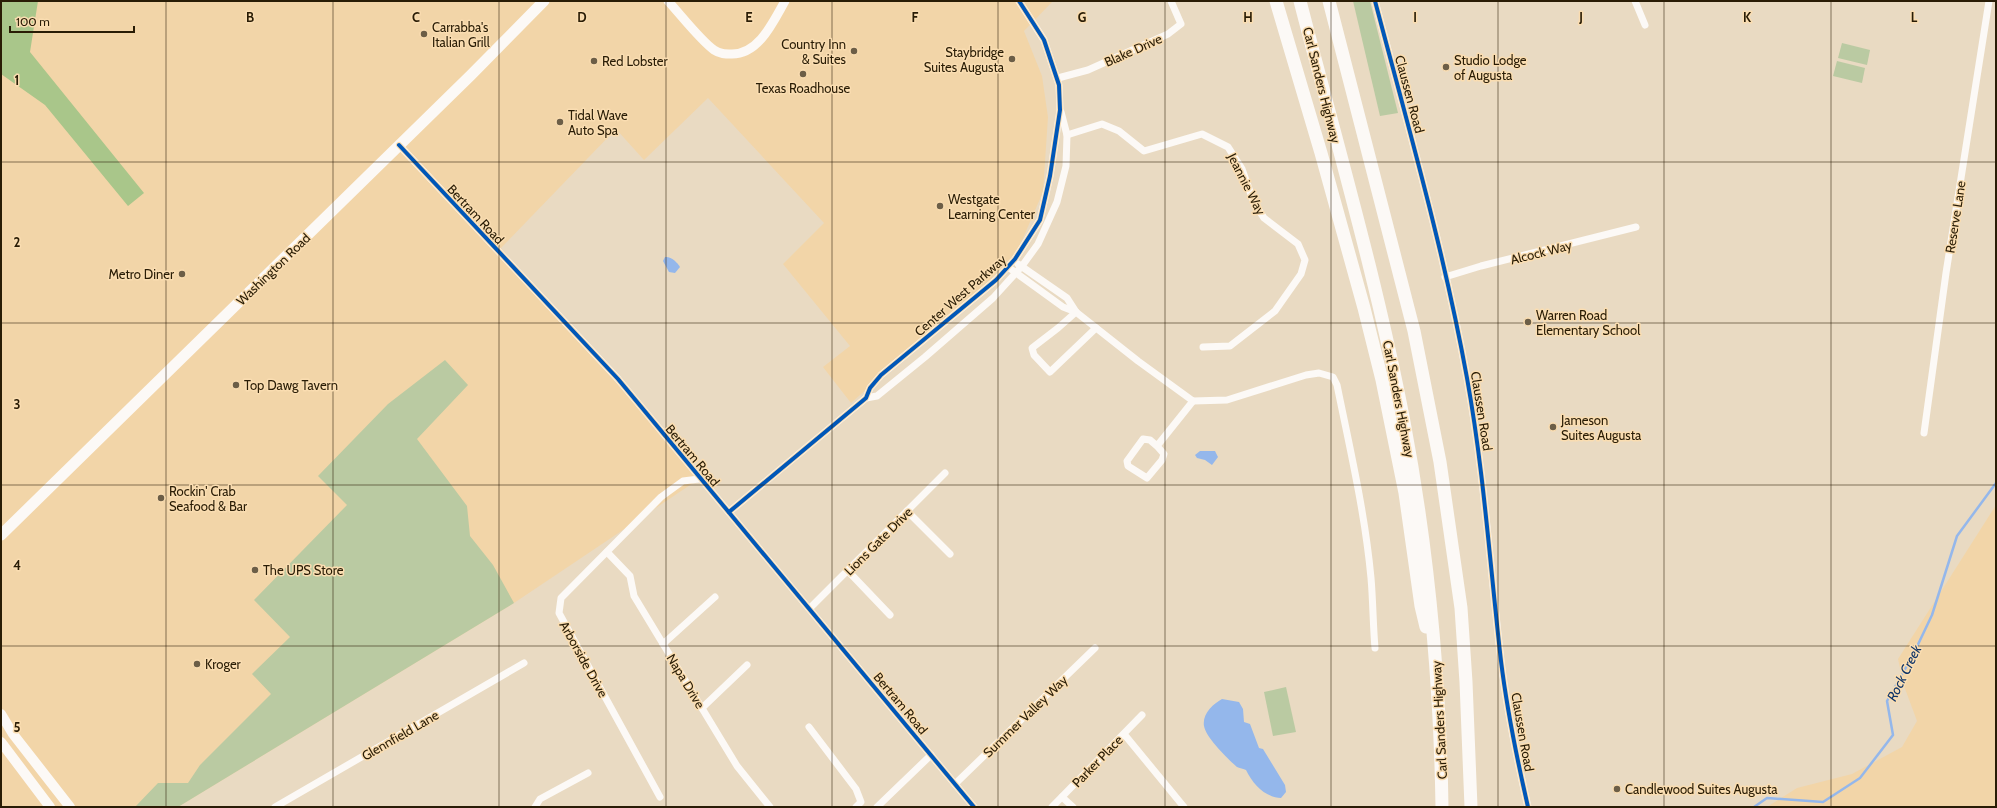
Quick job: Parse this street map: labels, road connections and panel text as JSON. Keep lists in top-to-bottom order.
{
  "streets": {
    "highway": ["Carl Sanders Highway"],
    "main road": ["Washington Road"],
    "street": [
      "Blake Drive",
      "Claussen Road",
      "Jeannie Way",
      "Bertram Road",
      "Reserve Lane",
      "Alcock Way",
      "Center West Parkway",
      "Lions Gate Drive",
      "Arborside Drive",
      "Napa Drive",
      "Summer Valley Way",
      "Glennfield Lane",
      "Parker Place"
    ]
  },
  "crossings": [
    ["Blake Drive", "Center West Parkway"],
    ["Claussen Road", "Alcock Way"],
    ["Jeannie Way", "Center West Parkway"],
    ["Bertram Road", "Washington Road"],
    ["Bertram Road", "Center West Parkway"],
    ["Bertram Road", "Lions Gate Drive"],
    ["Bertram Road", "Arborside Drive"],
    ["Bertram Road", "Summer Valley Way"],
    ["Arborside Drive", "Napa Drive"]
  ],
  "water": ["Rock Creek"],
  "places": [
    "Carrabba's Italian Grill",
    "Country Inn & Suites",
    "Staybridge Suites Augusta",
    "Red Lobster",
    "Studio Lodge of Augusta",
    "Texas Roadhouse",
    "Tidal Wave Auto Spa",
    "Westgate Learning Center",
    "Metro Diner",
    "Warren Road Elementary School",
    "Top Dawg Tavern",
    "Jameson Suites Augusta",
    "Rockin' Crab Seafood & Bar",
    "The UPS Store",
    "Kroger",
    "Candlewood Suites Augusta"
  ],
  "scale_bar": "100 m",
  "grid": {
    "columns": [
      "B",
      "C",
      "D",
      "E",
      "F",
      "G",
      "H",
      "I",
      "J",
      "K",
      "L"
    ],
    "rows": [
      "1",
      "2",
      "3",
      "4",
      "5"
    ]
  }
}
